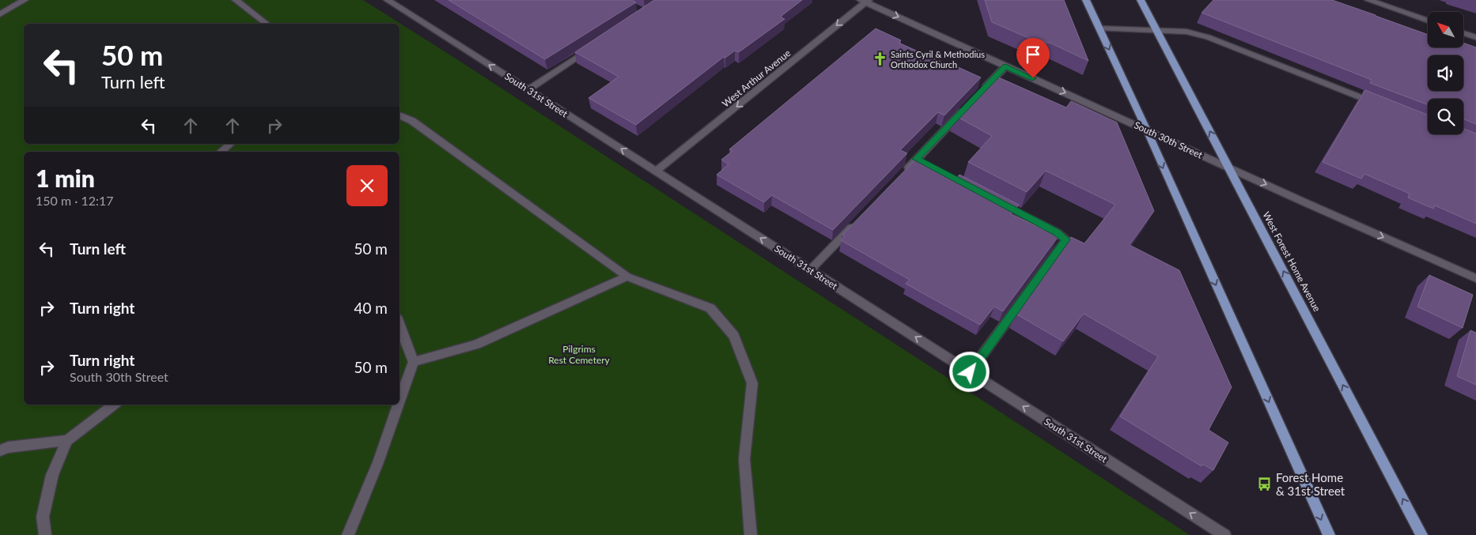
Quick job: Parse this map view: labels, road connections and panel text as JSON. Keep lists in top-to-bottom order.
{
  "streets": {
    "main road": ["West Forest Home Avenue"],
    "street": ["West Arthur Avenue", "South 31st Street", "South 30th Street"]
  },
  "crossings": [
    ["West Arthur Avenue", "South 31st Street"],
    ["West Arthur Avenue", "South 30th Street"],
    ["South 30th Street", "West Forest Home Avenue"]
  ],
  "one_way": ["West Arthur Avenue", "South 31st Street", "South 30th Street"],
  "parks": ["Pilgrims Rest Cemetery"],
  "places": {
    "church": ["Saints Cyril & Methodius Orthodox Church"],
    "bus stop": ["Forest Home & 31st Street"]
  },
  "north": "top left",
  "page": {
    "turn": ["50 m", "Turn left"],
    "heading": ["1 min", "150 m · 12:17"],
    "list": [
      {
        "name": "Turn left",
        "value": "50 m"
      },
      {
        "name": "Turn right",
        "value": "40 m"
      },
      {
        "name": "Turn right",
        "note": "South 30th Street",
        "value": "50 m"
      }
    ]
  }
}
